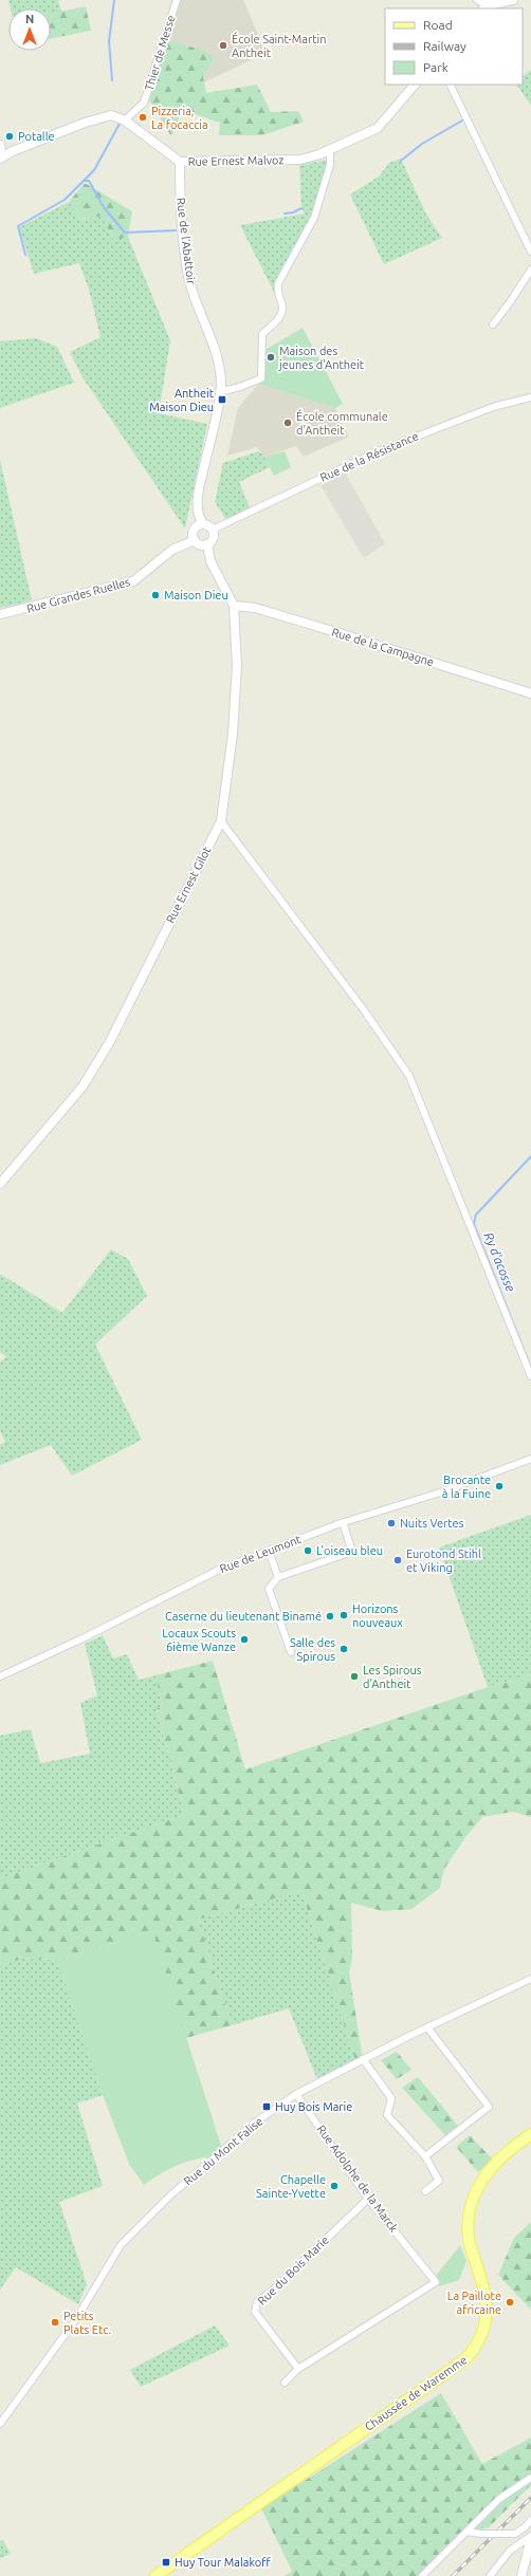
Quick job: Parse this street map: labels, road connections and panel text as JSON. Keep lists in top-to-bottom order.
{
  "streets": {
    "main road": ["Chaussée de Waremme"],
    "street": [
      "Thier de Messe",
      "Rue Ernest Malvoz",
      "Rue de l'Abattoir",
      "Rue de la Résistance",
      "Rue Grandes Ruelles",
      "Rue de la Campagne",
      "Rue Ernest Gilot",
      "Rue de Leumont",
      "Rue du Mont Falise",
      "Rue Adolphe de la Marck",
      "Rue du Bois Marie"
    ]
  },
  "crossings": [
    ["Thier de Messe", "Rue Ernest Malvoz"],
    ["Rue Ernest Malvoz", "Rue de l'Abattoir"],
    ["Rue de l'Abattoir", "Rue de la Résistance"],
    ["Rue de l'Abattoir", "Rue Grandes Ruelles"],
    ["Rue de l'Abattoir", "Rue Ernest Gilot"],
    ["Rue de la Résistance", "Rue Grandes Ruelles"],
    ["Rue de la Résistance", "Rue Ernest Gilot"],
    ["Rue Grandes Ruelles", "Rue Ernest Gilot"],
    ["Rue de la Campagne", "Rue Ernest Gilot"],
    ["Rue du Mont Falise", "Rue Adolphe de la Marck"],
    ["Rue Adolphe de la Marck", "Rue du Bois Marie"]
  ],
  "water": ["Ry d'acosse"],
  "places": {
    "other": [
      "École Saint-Martin Antheit",
      "Pizzeria, La focaccia",
      "Potalle",
      "Maison des jeunes d'Antheit",
      "École communale d'Antheit",
      "Maison Dieu",
      "Brocante à la Fuine",
      "Nuits Vertes",
      "L'oiseau bleu",
      "Eurotond Stihl et Viking",
      "Horizons nouveaux",
      "Caserne du lieutenant Binamé",
      "Locaux Scouts 6ième Wanze",
      "Salle des Spirous",
      "Les Spirous d'Antheit",
      "Chapelle Sainte-Yvette",
      "La Paillote africaine",
      "Petits Plats Etc."
    ],
    "transit": ["Antheit Maison Dieu", "Huy Bois Marie", "Huy Tour Malakoff"]
  },
  "legend": ["Road", "Railway", "Park"],
  "north": "top"
}
